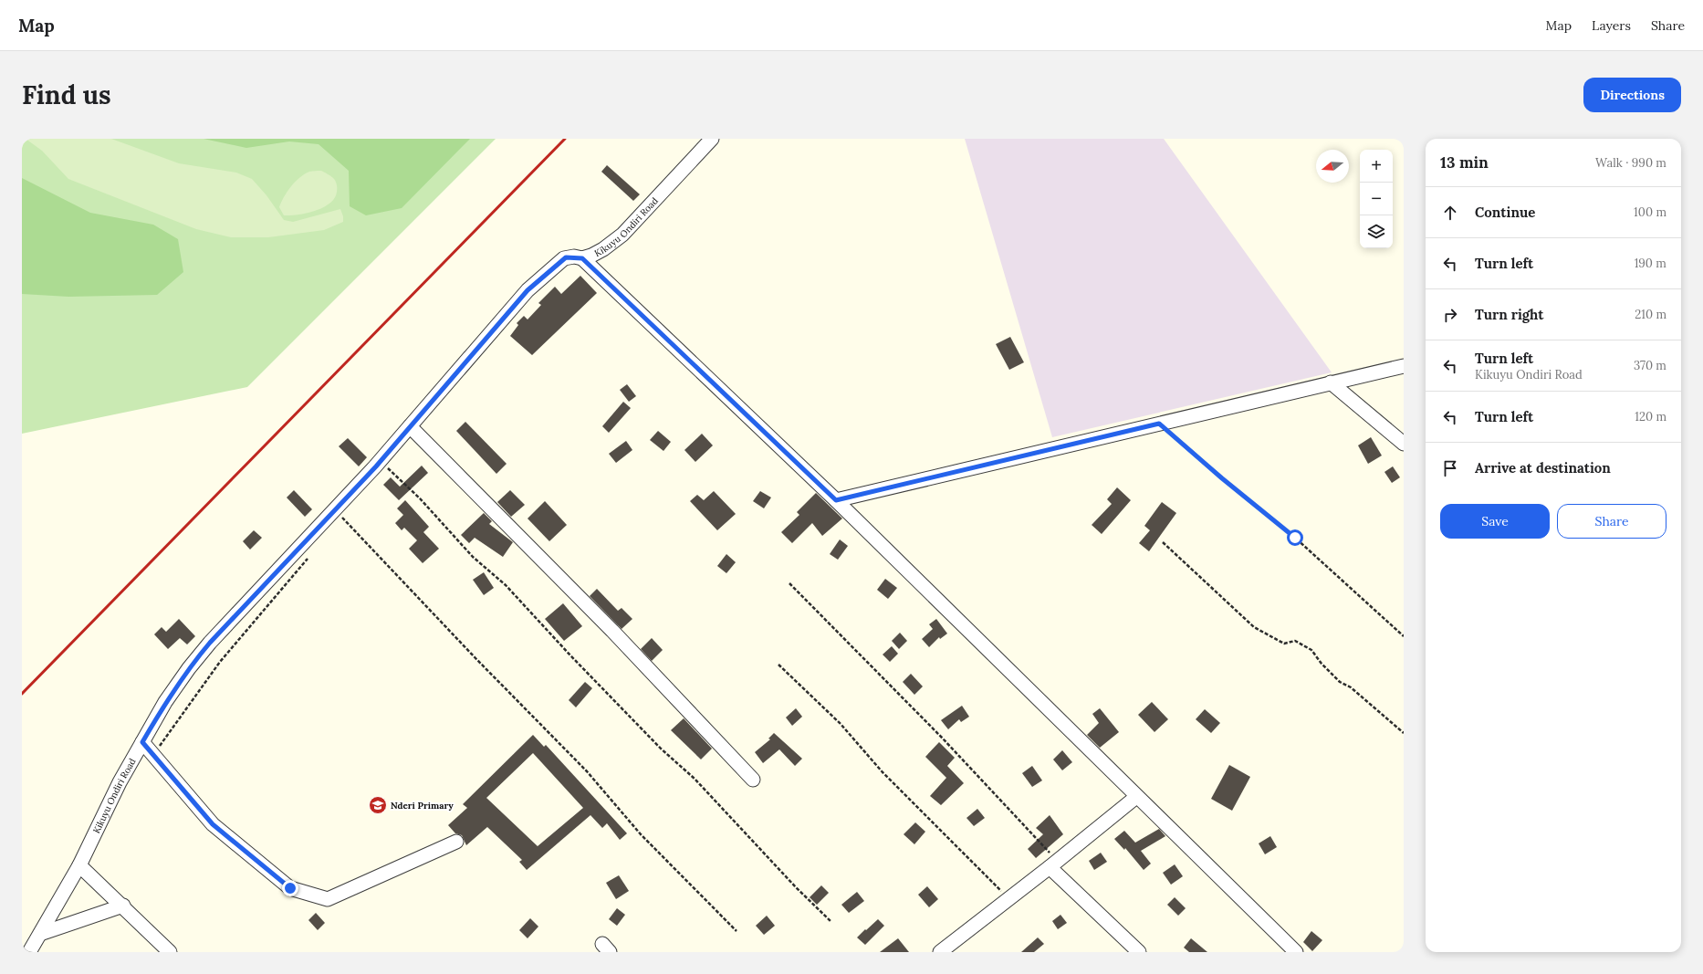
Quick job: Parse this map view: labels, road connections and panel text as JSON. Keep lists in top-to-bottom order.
{
  "streets": {
    "street": ["Kikuyu Ondiri Road"]
  },
  "places": {
    "school or university": ["Nderi Primary"]
  },
  "north": "left",
  "page": {
    "header": "Map",
    "nav": ["Map", "Layers", "Share"],
    "buttons": [
      "Directions",
      ["Save", "Share"]
    ],
    "title": "Find us",
    "heading": ["13 min", "Walk · 990 m"],
    "map_buttons": ["+", "−"],
    "list": [
      ["Continue", "100 m"],
      ["Turn left", "190 m"],
      ["Turn right", "210 m"],
      ["Turn left", "Kikuyu Ondiri Road", "370 m"],
      ["Turn left", "120 m"],
      "Arrive at destination"
    ]
  }
}
